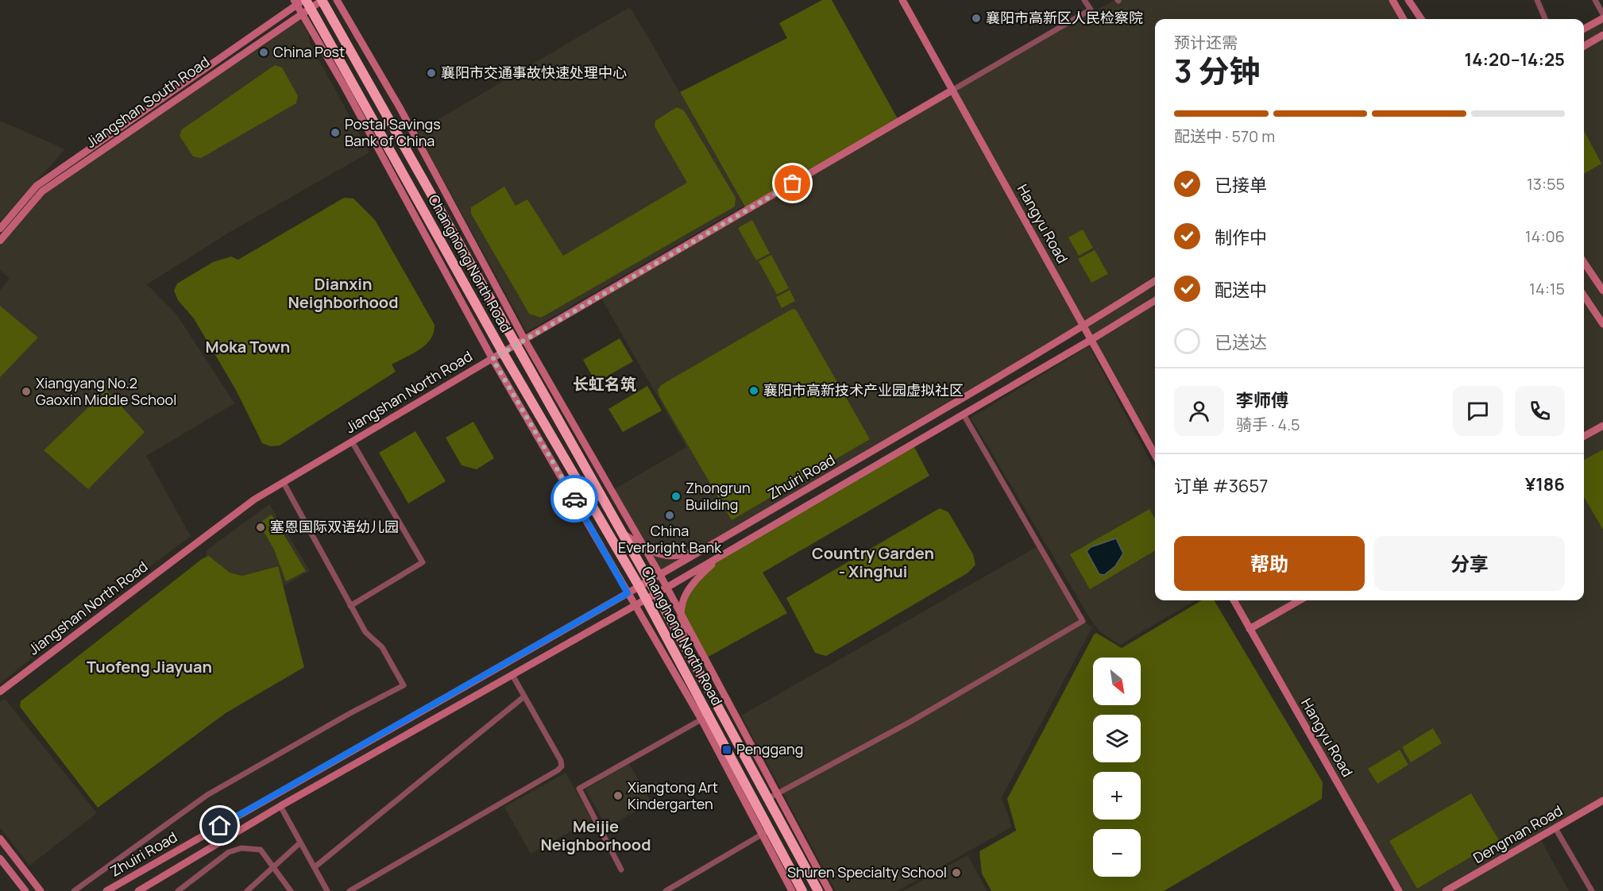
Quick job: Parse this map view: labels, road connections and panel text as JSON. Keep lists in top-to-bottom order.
{
  "streets": {
    "highway": ["Changhong North Road"],
    "street": [
      "Jiangshan South Road",
      "Hangyu Road",
      "Jiangshan North Road",
      "Zhuiri Road",
      "Dengman Road"
    ]
  },
  "crossings": [
    ["Jiangshan South Road", "Changhong North Road"],
    ["Hangyu Road", "Jiangshan North Road"],
    ["Hangyu Road", "Zhuiri Road"],
    ["Changhong North Road", "Jiangshan North Road"],
    ["Changhong North Road", "Zhuiri Road"]
  ],
  "districts": [
    "Dianxin Neighborhood",
    "Moka Town",
    "长虹名筑",
    "Country Garden - Xinghui",
    "Tuofeng Jiayuan",
    "Meijie Neighborhood"
  ],
  "places": {
    "other": [
      "襄阳市高新区人民检察院",
      "China Post",
      "襄阳市交通事故快速处理中心",
      "Postal Savings Bank of China",
      "襄阳市高新技术产业园虚拟社区",
      "Xiangyang No.2 Gaoxin Middle School",
      "Zhongrun Building",
      "China Everbright Bank",
      "塞恩国际双语幼儿园",
      "Xiangtong Art Kindergarten",
      "Shuren Specialty School"
    ],
    "transit": ["Penggang"]
  },
  "north": "bottom right",
  "page": {
    "heading": ["3 分钟", "预计还需", "14:20–14:25"],
    "panel": [
      "李师傅",
      "骑手 · 4.5",
      "订单 #3657",
      "¥186"
    ],
    "bar": "配送中 · 570 m",
    "list": [
      ["已接单", "13:55"],
      ["制作中", "14:06"],
      ["配送中", "14:15"],
      "已送达"
    ],
    "buttons": ["帮助", "分享"],
    "map_buttons": ["+", "−"]
  }
}
